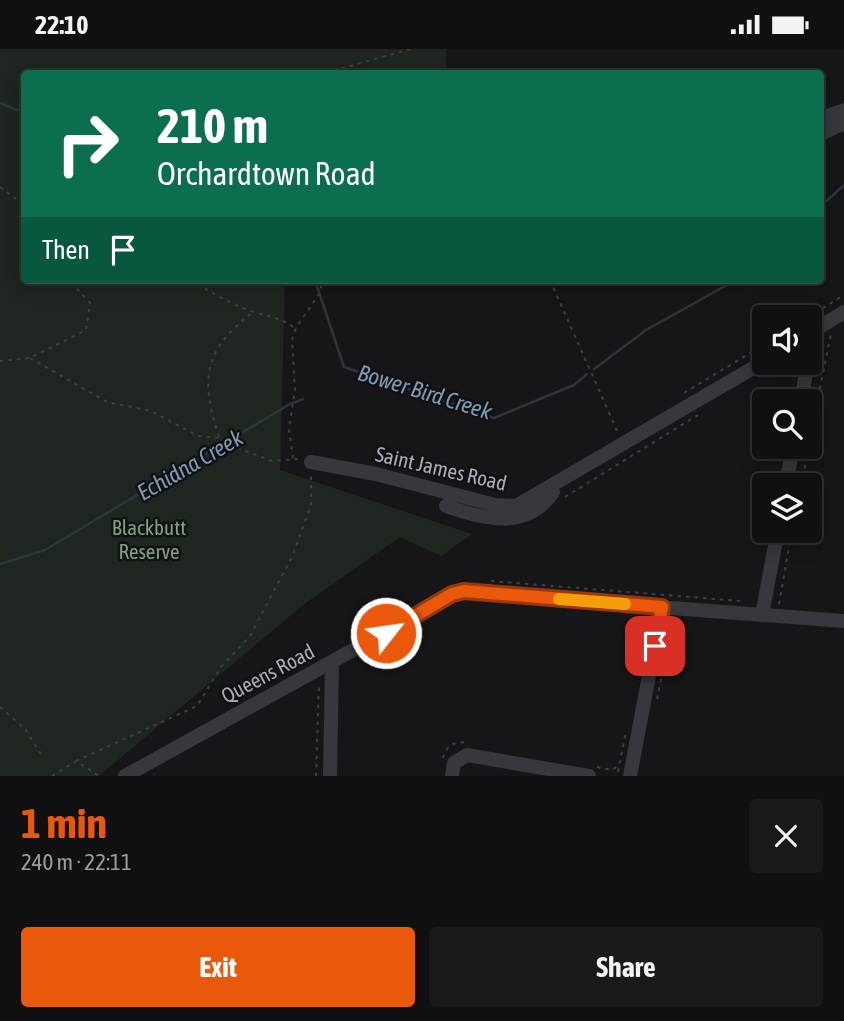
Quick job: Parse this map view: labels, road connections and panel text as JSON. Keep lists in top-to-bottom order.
{
  "streets": {
    "street": ["Saint James Road", "Queens Road"]
  },
  "water": ["Bower Bird Creek", "Echidna Creek"],
  "parks": ["Blackbutt Reserve"],
  "page": {
    "status": "22:10",
    "turn": ["210 m", "Orchardtown Road"],
    "then": "Then",
    "heading": ["1 min", "240 m · 22:11"],
    "buttons": ["Exit", "Share"]
  }
}
